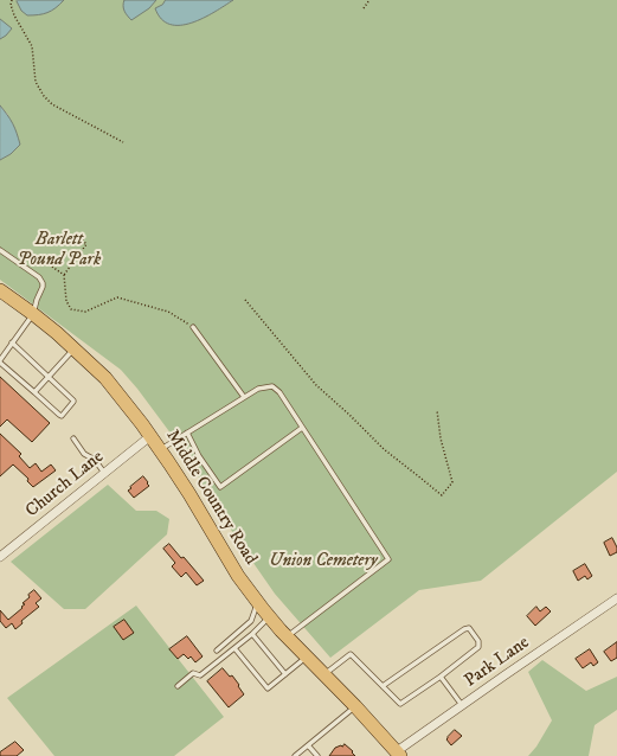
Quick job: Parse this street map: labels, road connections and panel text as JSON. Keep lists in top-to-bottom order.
{
  "streets": {
    "main road": ["Middle Country Road"],
    "street": ["Church Lane", "Park Lane"]
  },
  "crossings": [
    ["Church Lane", "Middle Country Road"],
    ["Middle Country Road", "Park Lane"]
  ],
  "parks": ["Barlett Pound Park", "Union Cemetery"]
}
